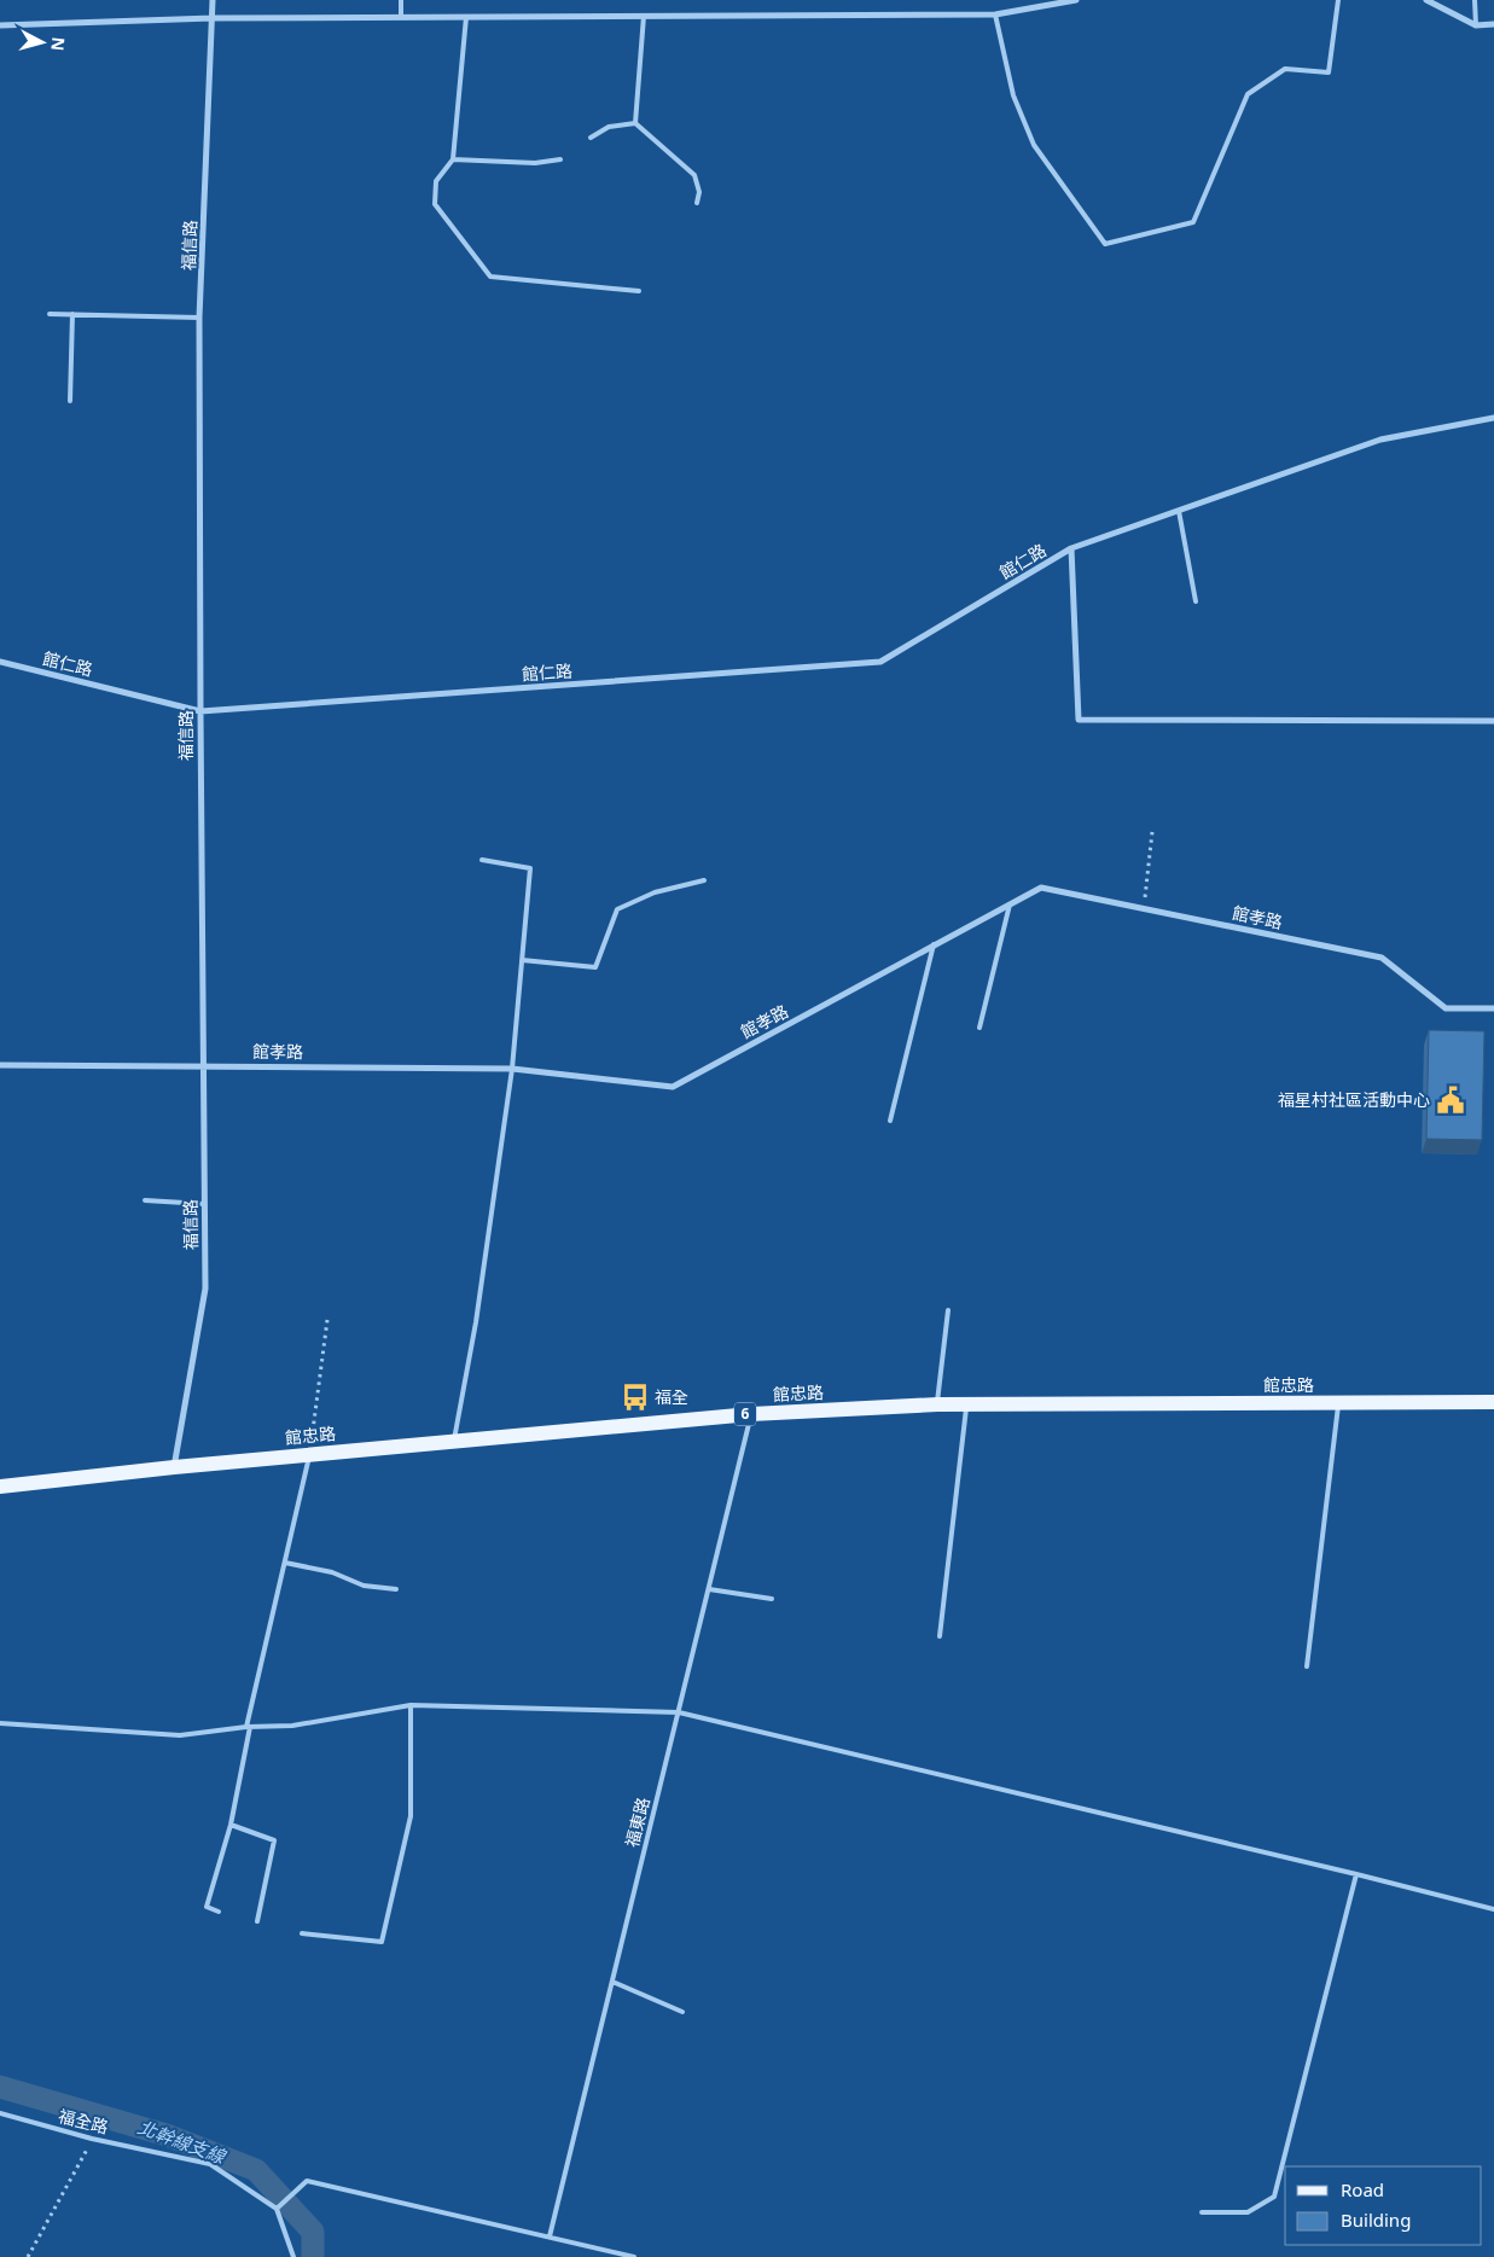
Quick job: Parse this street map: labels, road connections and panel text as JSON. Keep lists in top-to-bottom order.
{
  "streets": {
    "main road": ["館忠路", "6"],
    "street": ["福信路", "館仁路", "館孝路"],
    "lane": ["福東路", "福全路"]
  },
  "crossings": [
    ["福信路", "館仁路"],
    ["福信路", "館孝路"],
    ["福信路", "館忠路"],
    ["館忠路", "福東路"]
  ],
  "water": ["北幹線支線"],
  "places": {
    "public building": ["福星村社區活動中心"],
    "bus stop": ["福全"]
  },
  "legend": ["Road", "Building"],
  "north": "right"
}
